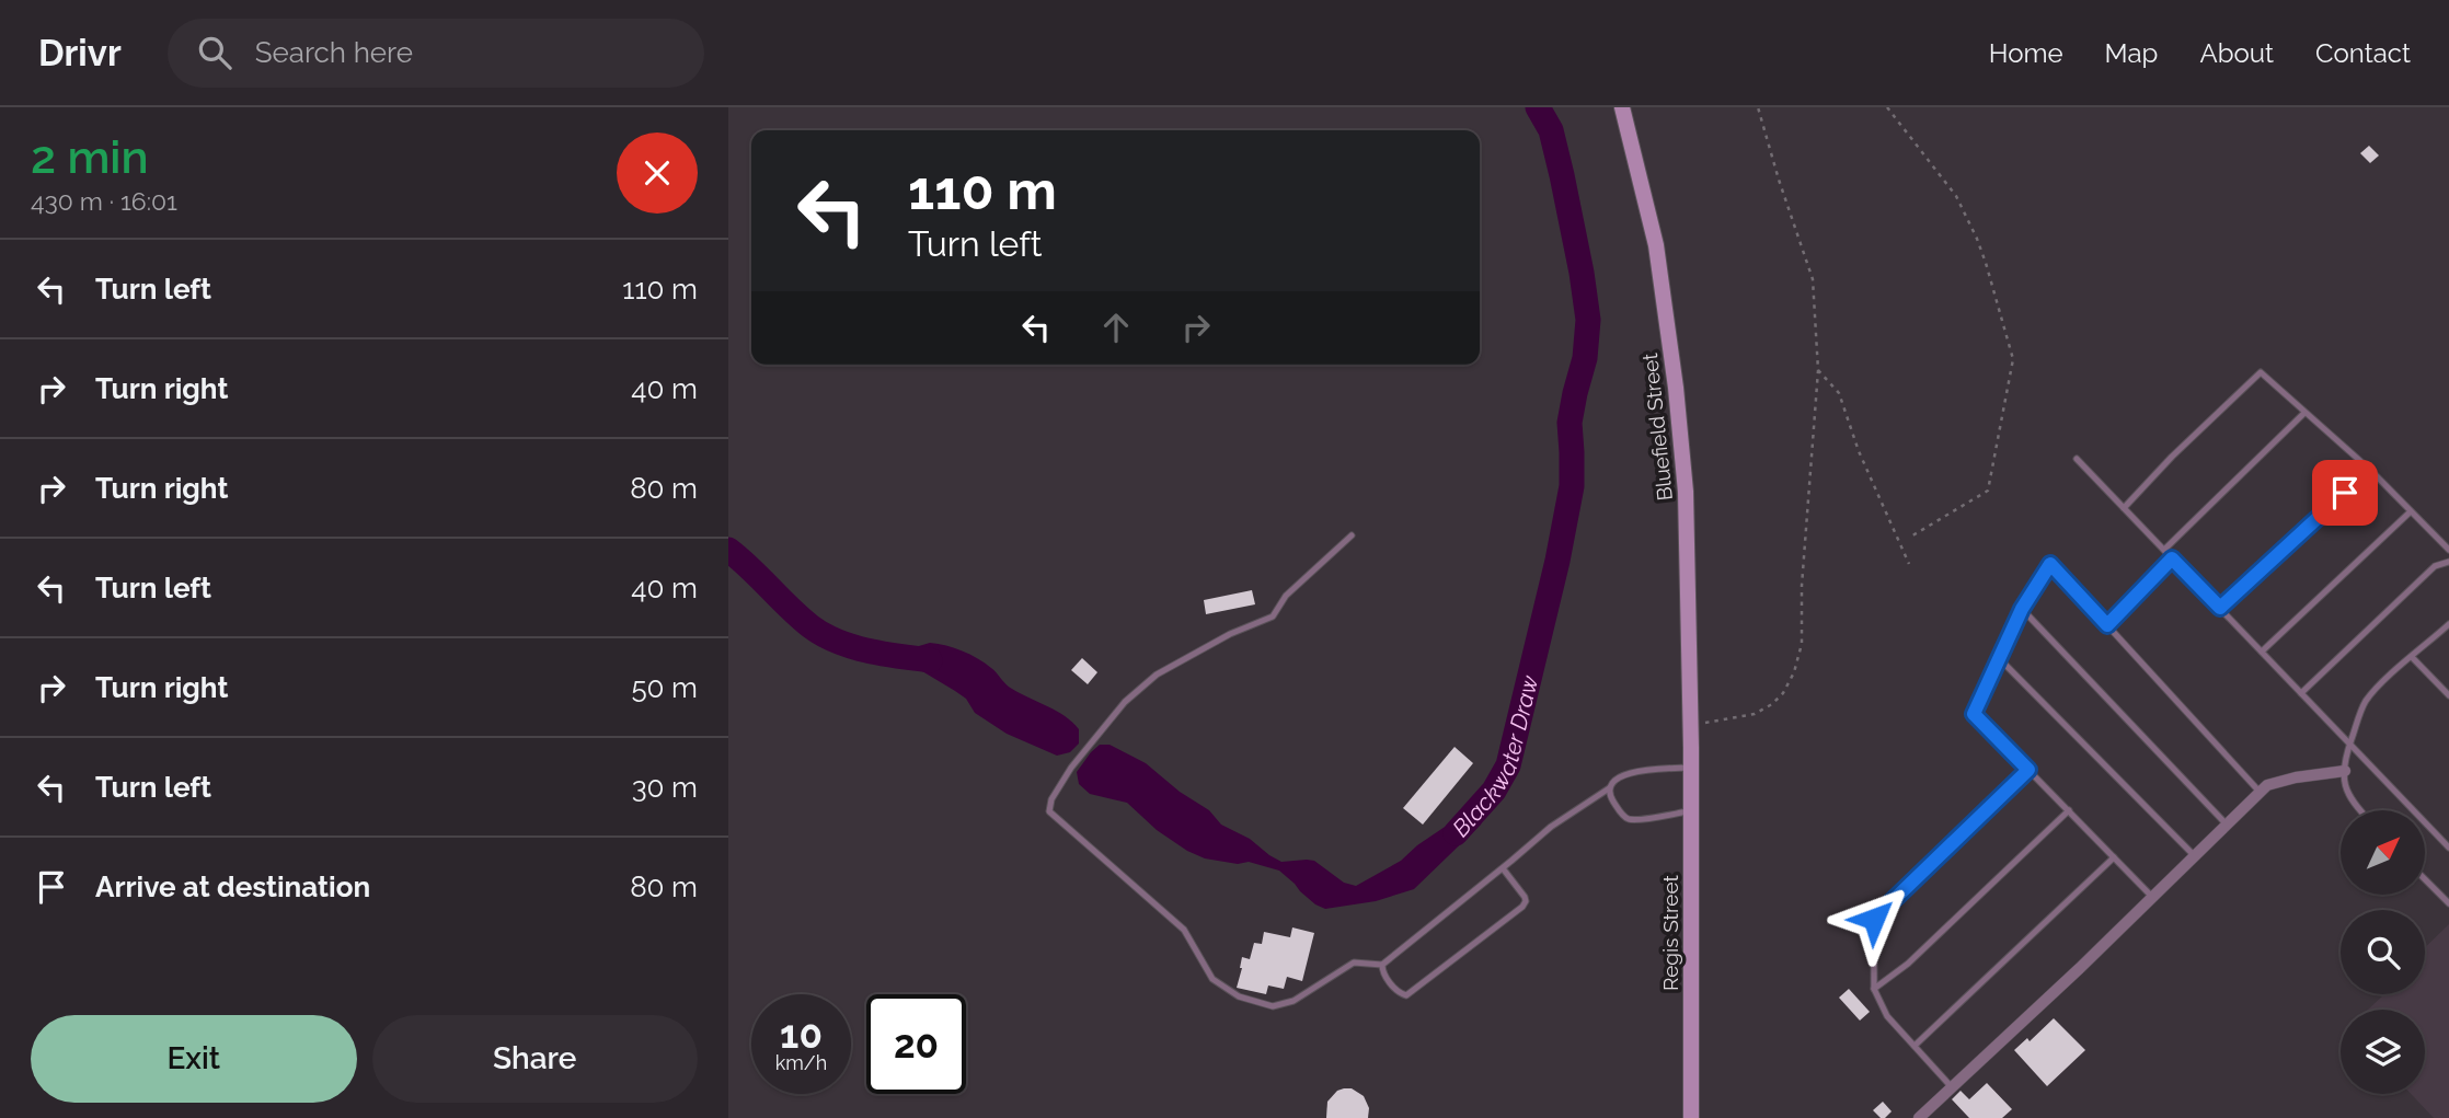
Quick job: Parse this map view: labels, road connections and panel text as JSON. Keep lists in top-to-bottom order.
{
  "streets": {
    "main road": ["Bluefield Street", "Regis Street"]
  },
  "crossings": [
    ["Bluefield Street", "Regis Street"]
  ],
  "water": ["Blackwater Draw"],
  "north": "top right",
  "page": {
    "header": "Drivr",
    "search": "Search here",
    "nav": [
      "Home",
      "Map",
      "About",
      "Contact"
    ],
    "heading": ["2 min", "430 m · 16:01"],
    "turn": ["110 m", "Turn left"],
    "list": [
      {
        "name": "Turn left",
        "value": "110 m"
      },
      {
        "name": "Turn right",
        "value": "40 m"
      },
      {
        "name": "Turn right",
        "value": "80 m"
      },
      {
        "name": "Turn left",
        "value": "40 m"
      },
      {
        "name": "Turn right",
        "value": "50 m"
      },
      {
        "name": "Turn left",
        "value": "30 m"
      },
      {
        "name": "Arrive at destination",
        "value": "80 m"
      }
    ],
    "speed": "10 km/h",
    "limit": "20",
    "buttons": ["Exit", "Share"]
  }
}
